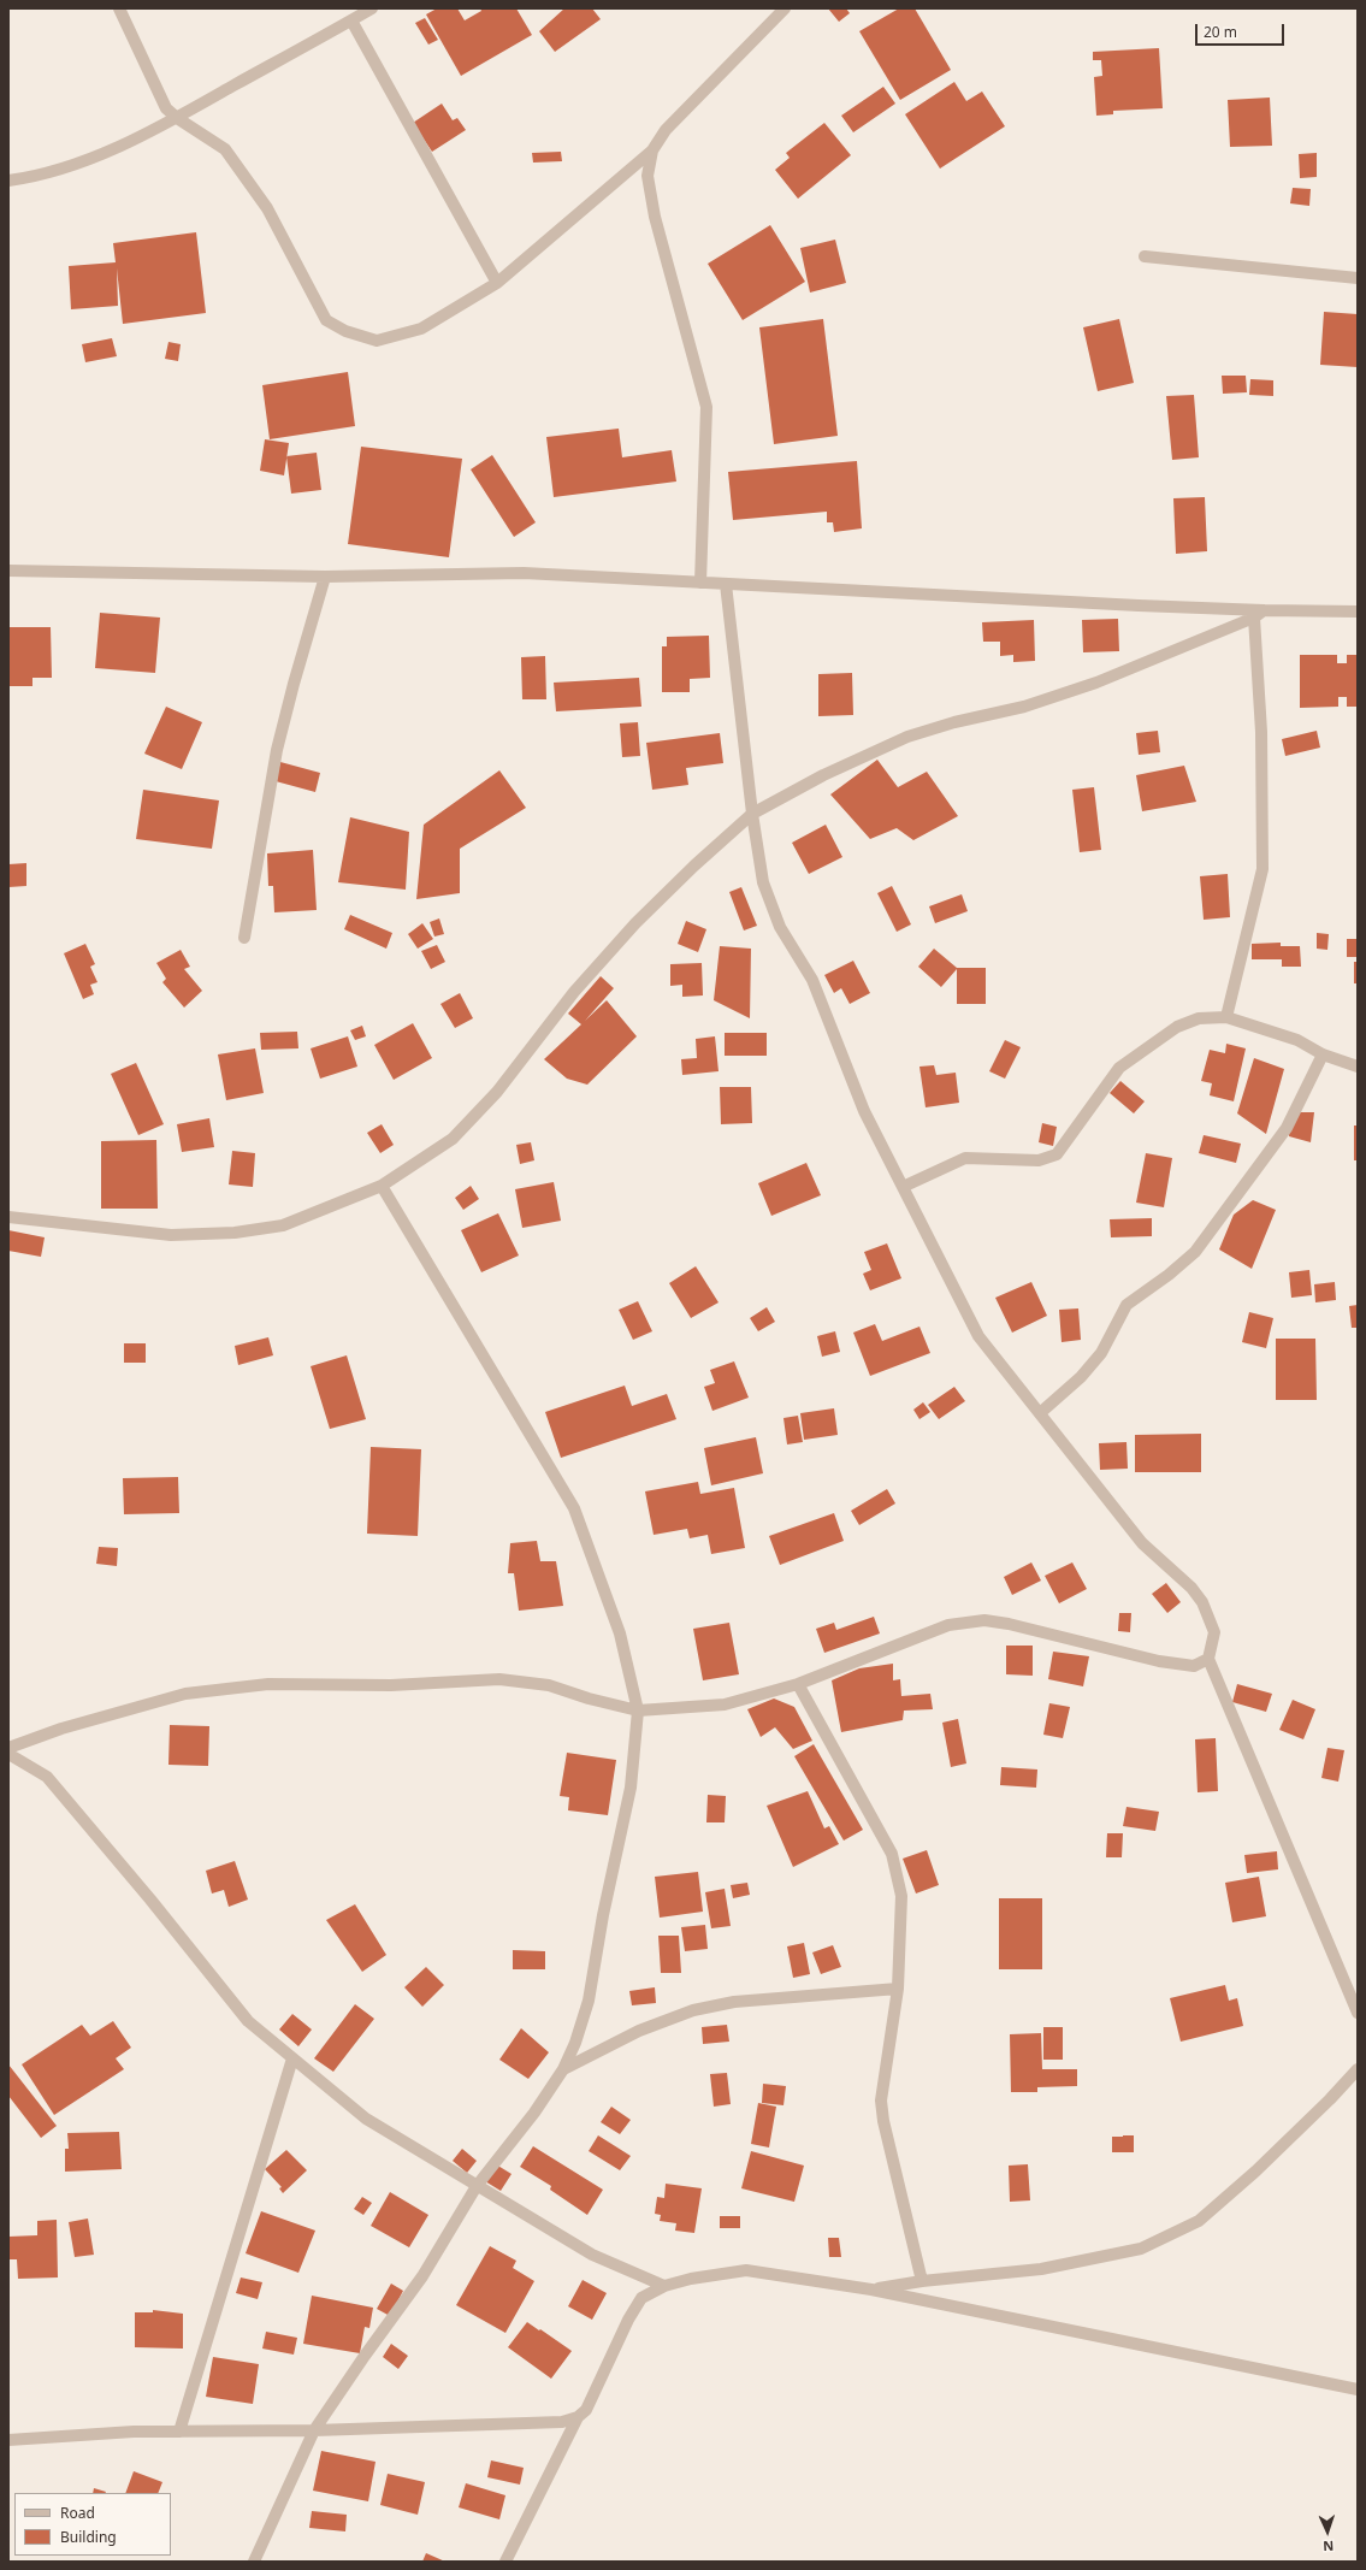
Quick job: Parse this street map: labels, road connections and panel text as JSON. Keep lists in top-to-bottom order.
{
  "legend": ["Road", "Building"],
  "scale_bar": "20 m",
  "north": "bottom"
}
